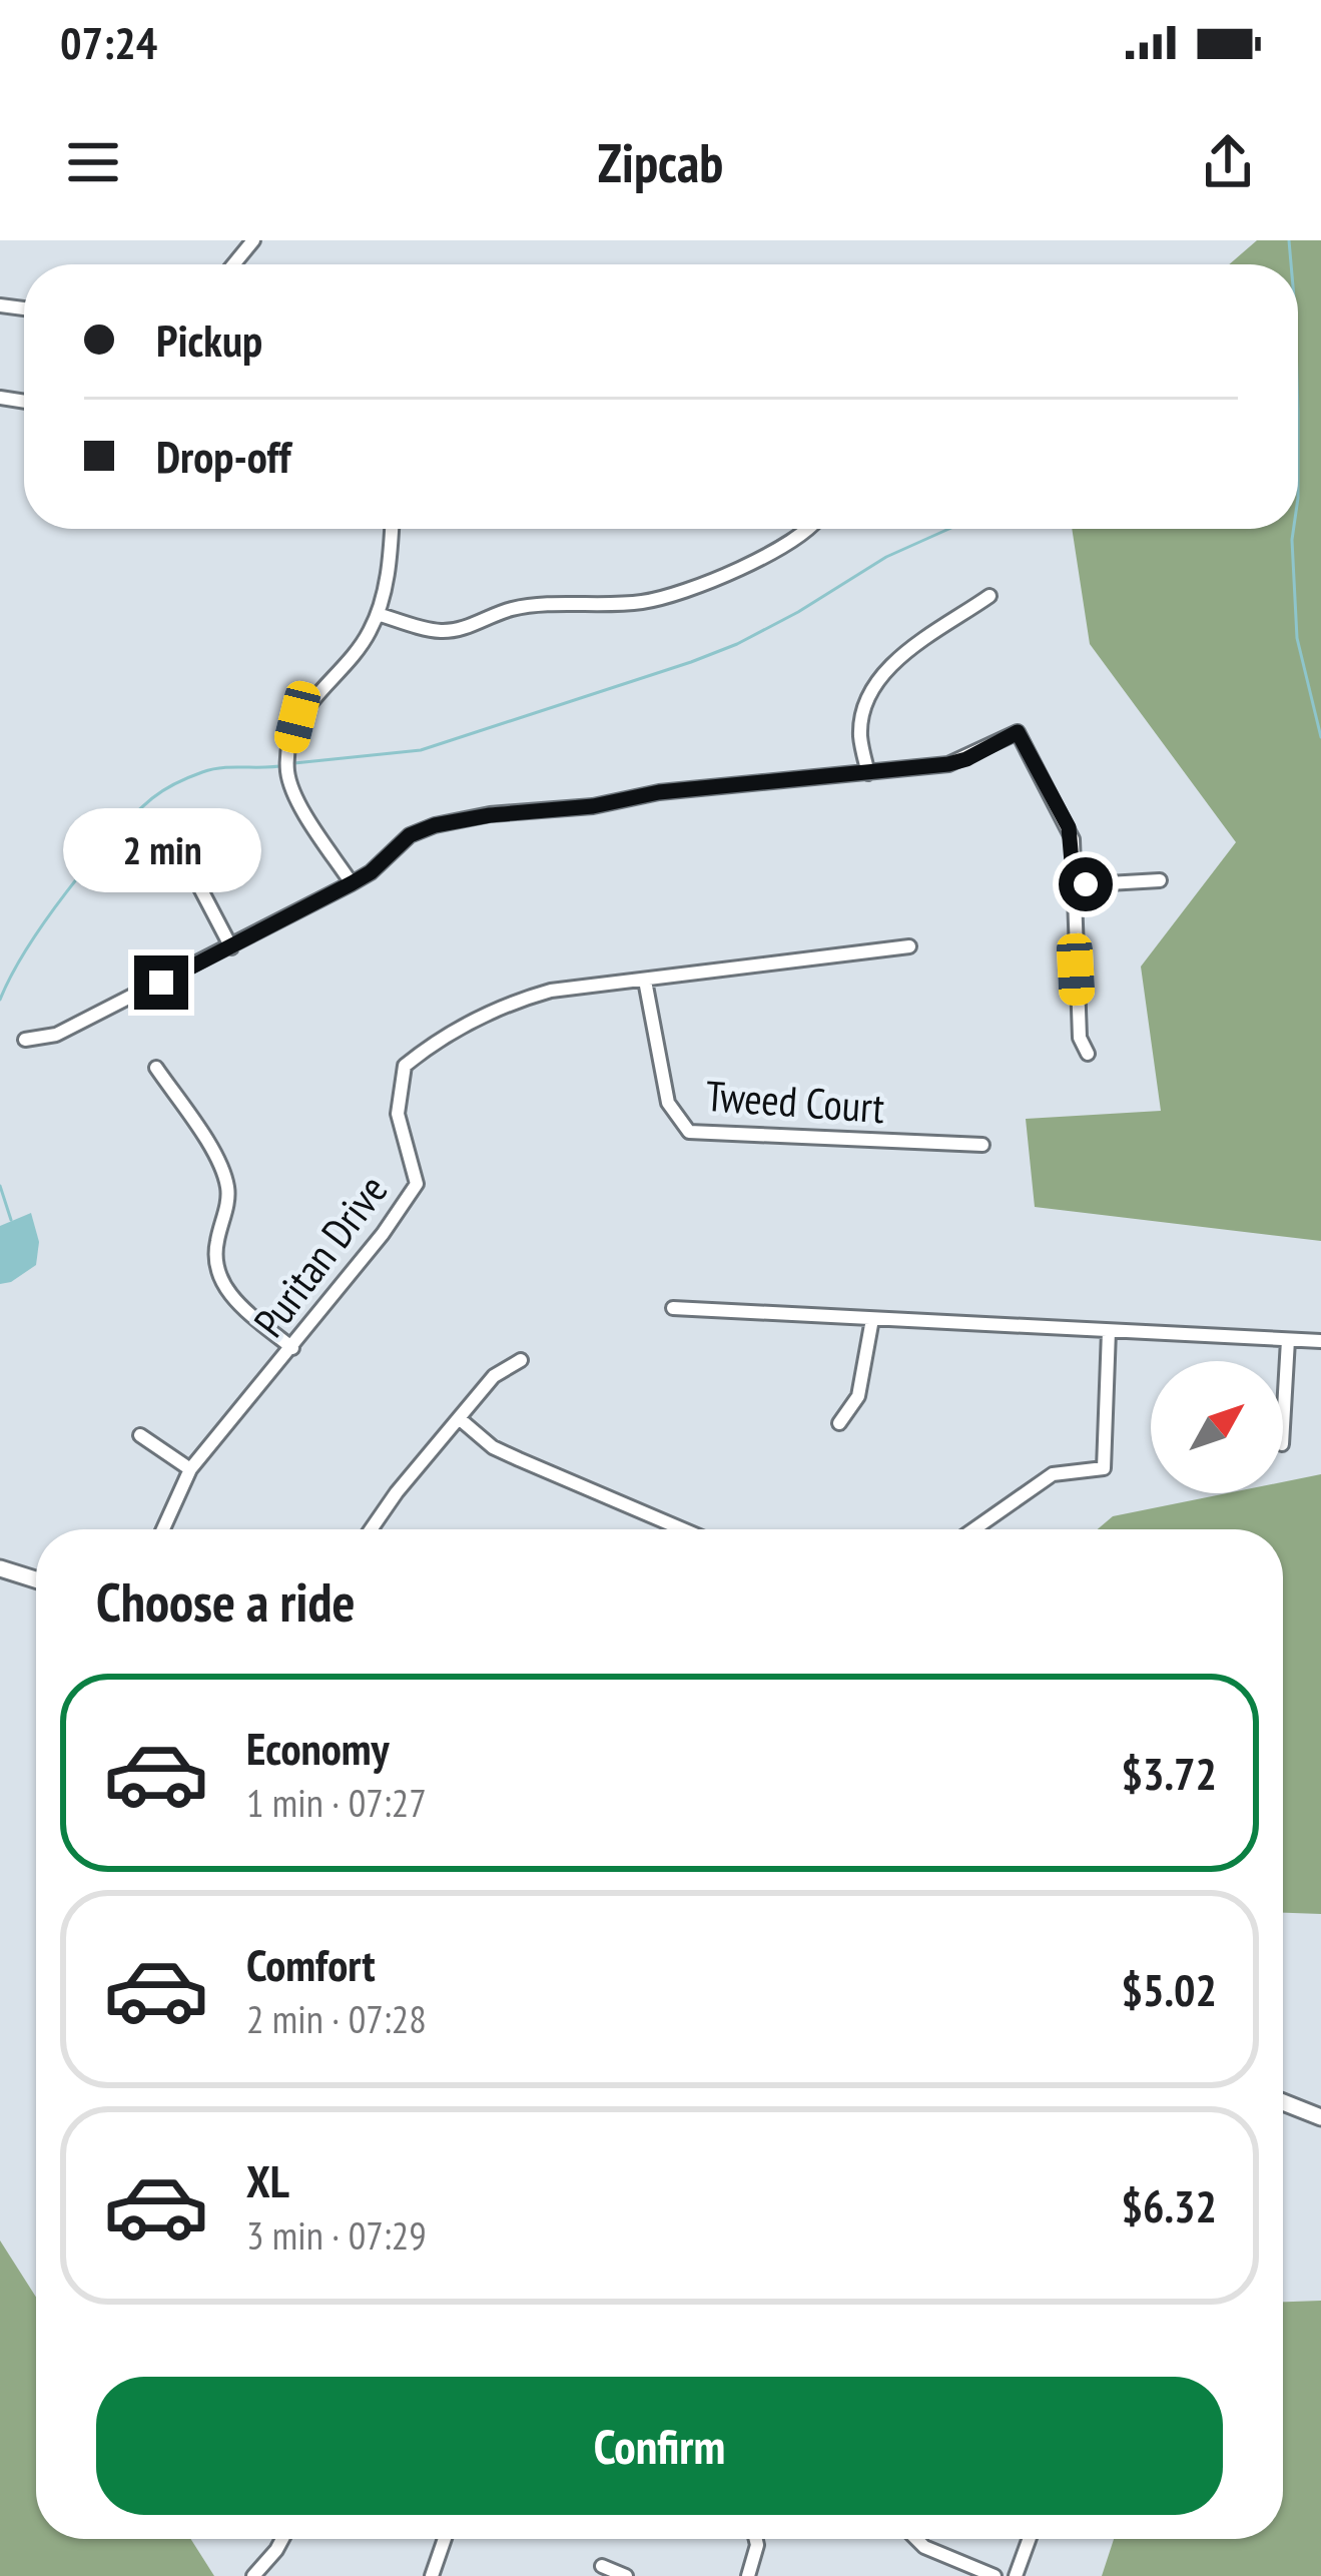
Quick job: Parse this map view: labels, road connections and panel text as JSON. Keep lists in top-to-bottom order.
{
  "streets": {
    "street": ["Tweed Court", "Puritan Drive"]
  },
  "crossings": [
    ["Tweed Court", "Puritan Drive"]
  ],
  "north": "top right",
  "page": {
    "status": "07:24",
    "header": "Zipcab",
    "banner": ["Pickup", "Drop-off"],
    "bubble": "2 min",
    "heading": "Choose a ride",
    "list": [
      {
        "name": "Economy",
        "note": "1 min · 07:27",
        "value": "$3.72"
      },
      {
        "name": "Comfort",
        "note": "2 min · 07:28",
        "value": "$5.02"
      },
      {
        "name": "XL",
        "note": "3 min · 07:29",
        "value": "$6.32"
      }
    ],
    "buttons": "Confirm"
  }
}
